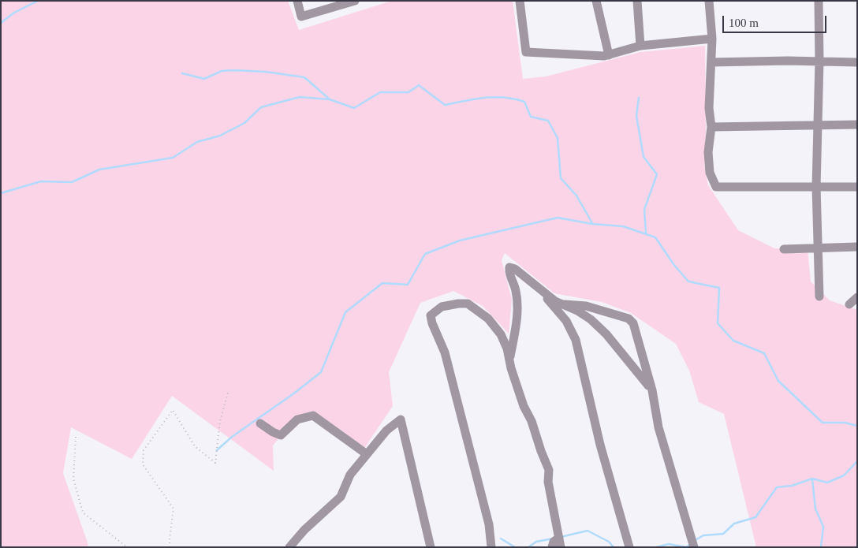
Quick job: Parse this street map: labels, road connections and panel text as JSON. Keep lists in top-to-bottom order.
{
  "scale_bar": "100 m"
}
